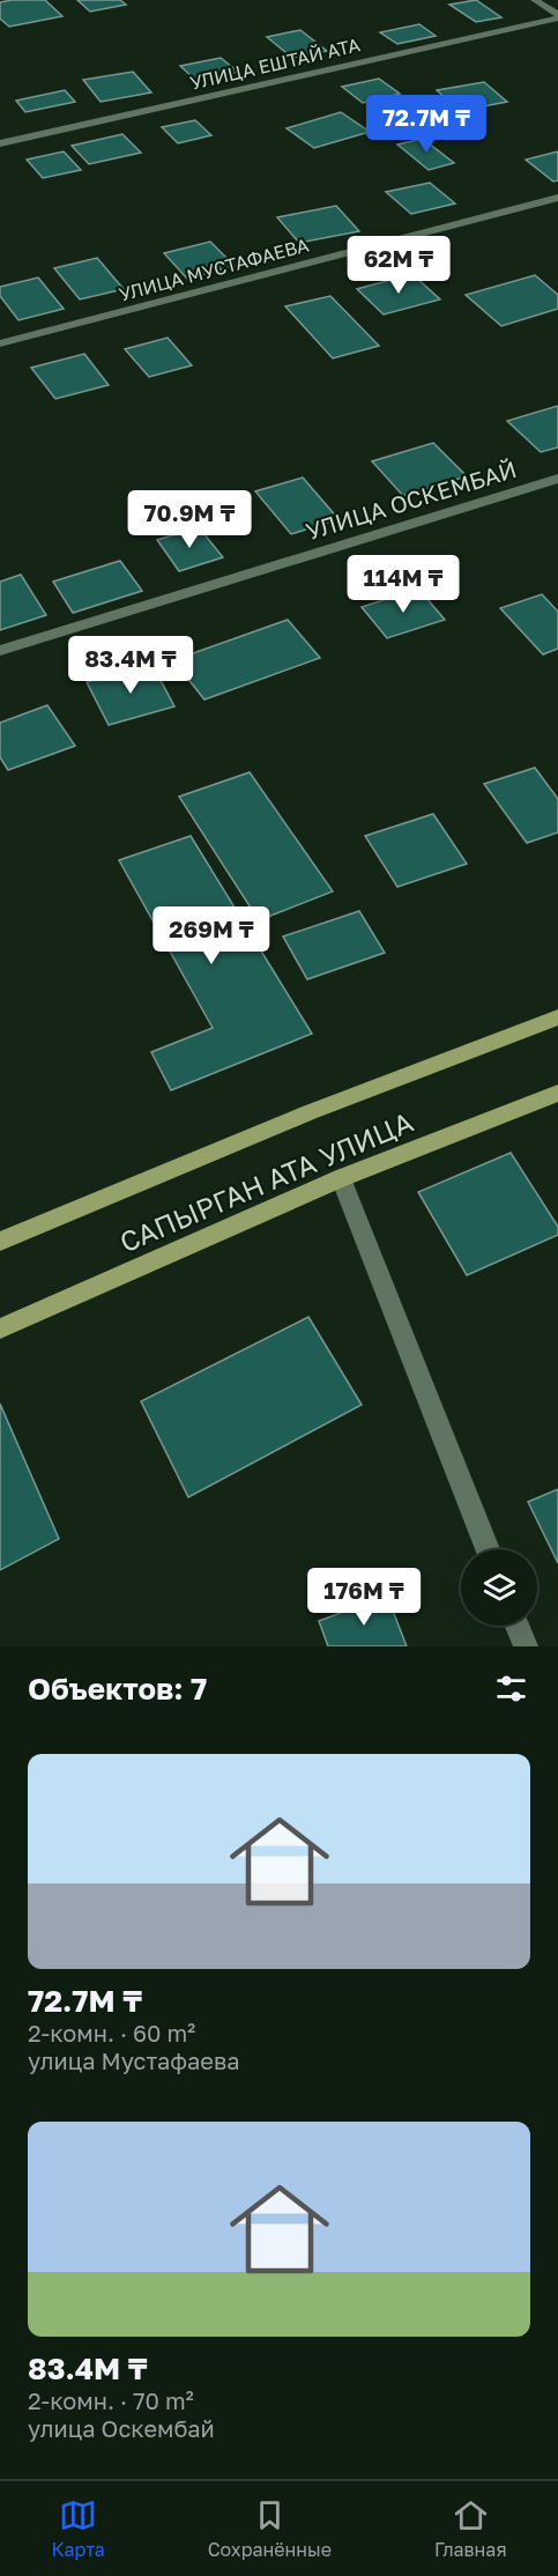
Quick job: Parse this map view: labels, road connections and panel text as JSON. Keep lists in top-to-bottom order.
{
  "streets": {
    "main road": ["САПЫРГАН АТА УЛИЦА"],
    "street": ["УЛИЦА ЕШТАЙ АТА", "УЛИЦА МУСТАФАЕВА", "УЛИЦА ОСКЕМБАЙ"]
  },
  "page": {
    "price": [
      "72.7M ₸",
      "62M ₸",
      "70.9M ₸",
      "114M ₸",
      "83.4M ₸",
      "269M ₸",
      "176M ₸"
    ],
    "heading": "Объектов: 7",
    "list": [
      {
        "name": "72.7M ₸",
        "note": "2-комн. · 60 m² · улица Мустафаева"
      },
      {
        "name": "83.4M ₸",
        "note": "2-комн. · 70 m² · улица Оскембай"
      }
    ],
    "tabs": ["Карта", "Сохранённые", "Главная"]
  }
}
